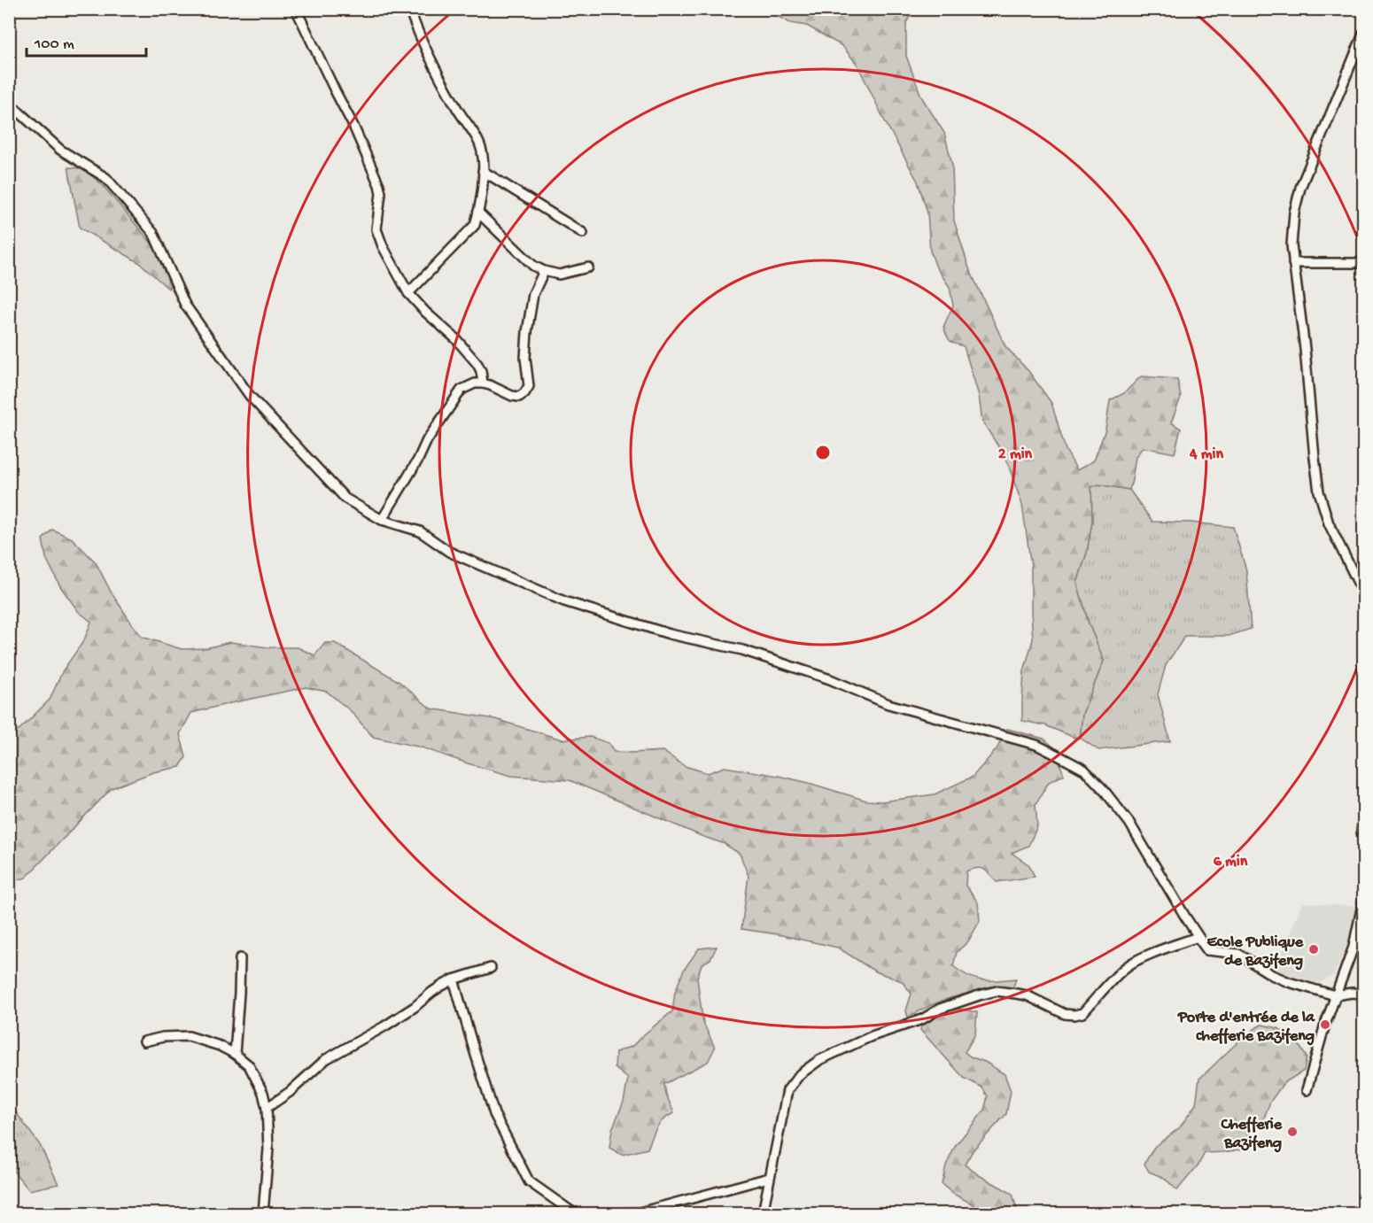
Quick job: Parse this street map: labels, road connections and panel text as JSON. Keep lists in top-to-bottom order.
{
  "places": ["Ecole Publique de Bazifeng", "Porte d'entrée de la chefferie Bazifeng", "Chefferie Bazifeng"],
  "scale_bar": "100 m",
  "rings": ["2 min", "4 min", "6 min"]
}
